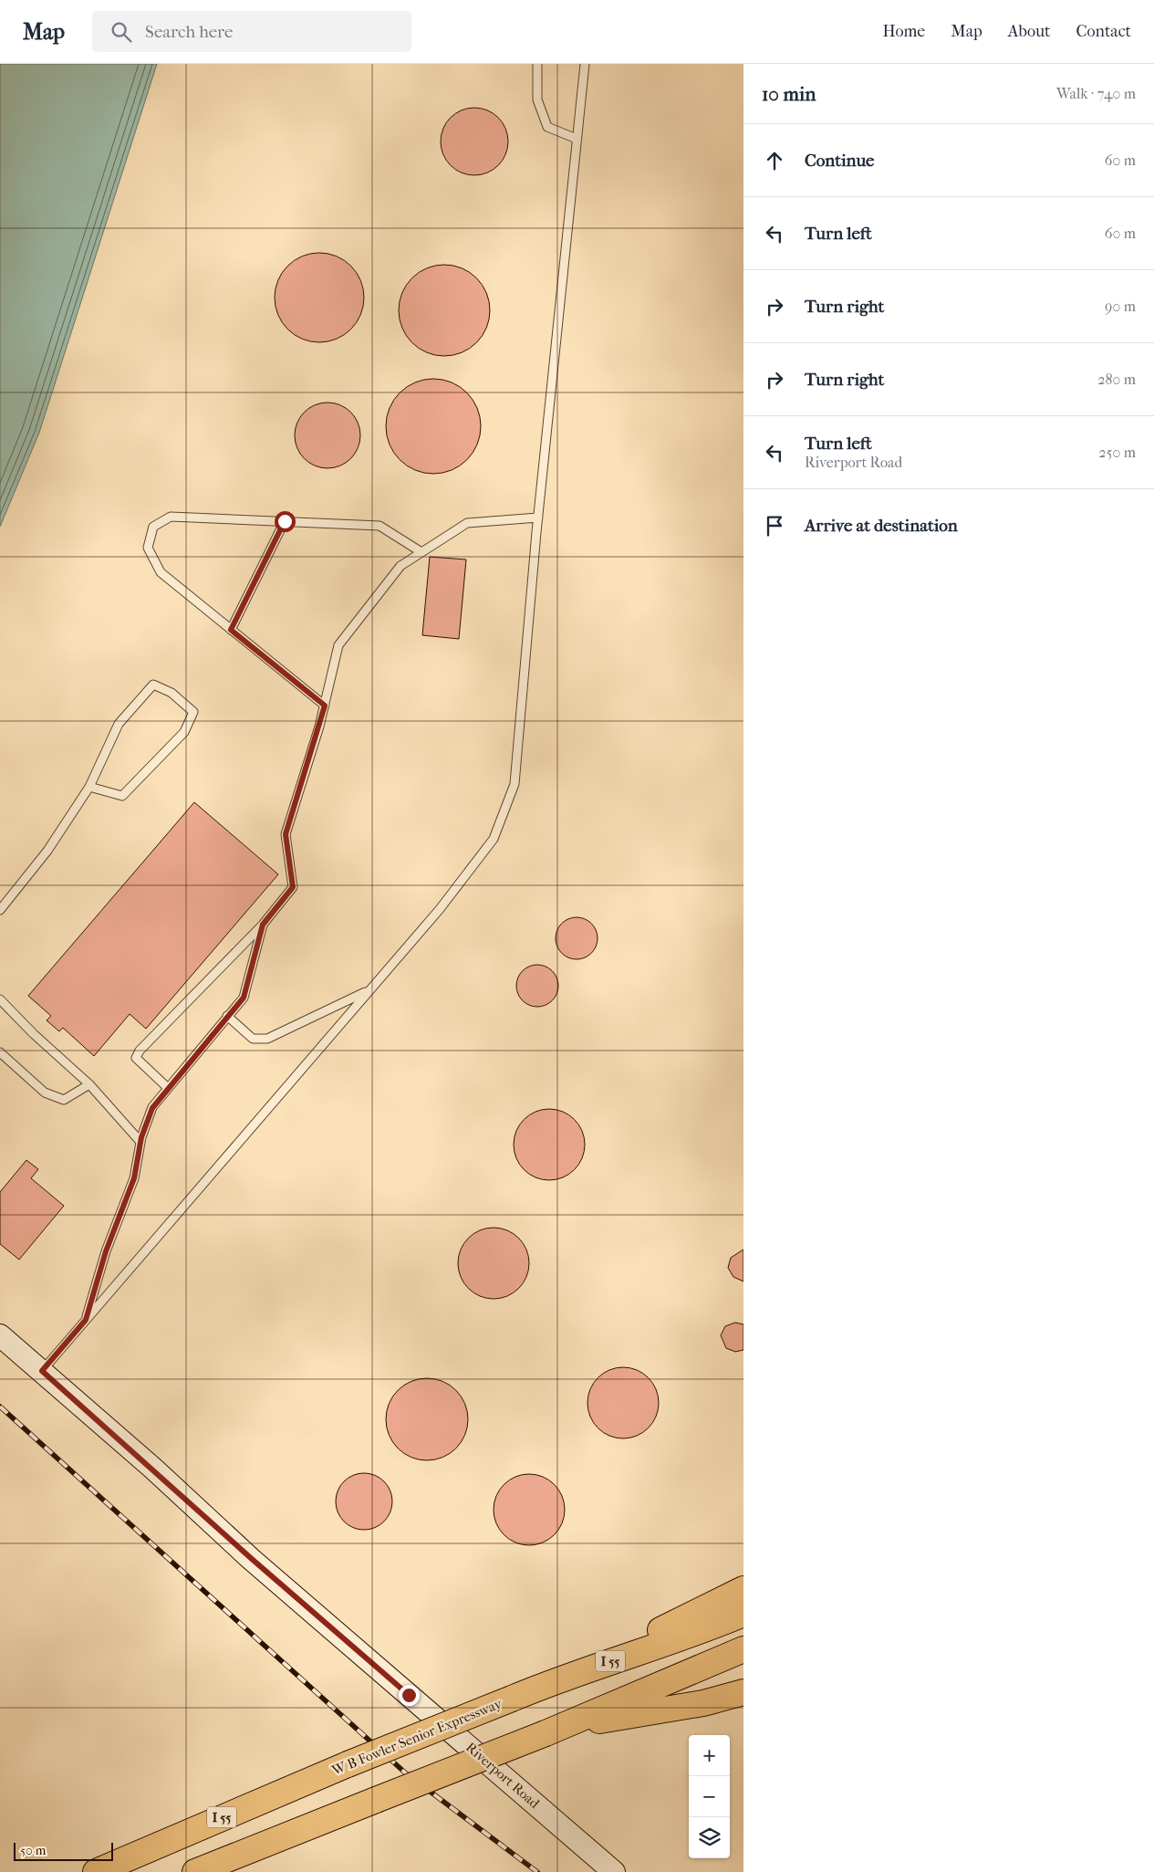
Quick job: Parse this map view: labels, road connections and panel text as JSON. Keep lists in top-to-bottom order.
{
  "streets": {
    "highway": ["I 55", "W B Fowler Senior Expressway"],
    "main road": ["Riverport Road"]
  },
  "scale_bar": "50 m",
  "page": {
    "header": "Map",
    "search": "Search here",
    "nav": [
      "Home",
      "Map",
      "About",
      "Contact"
    ],
    "heading": ["10 min", "Walk · 740 m"],
    "list": [
      ["Continue", "60 m"],
      ["Turn left", "60 m"],
      ["Turn right", "90 m"],
      ["Turn right", "280 m"],
      ["Turn left", "Riverport Road", "250 m"],
      "Arrive at destination"
    ],
    "map_buttons": ["+", "−"],
    "scale": "50 m"
  }
}
